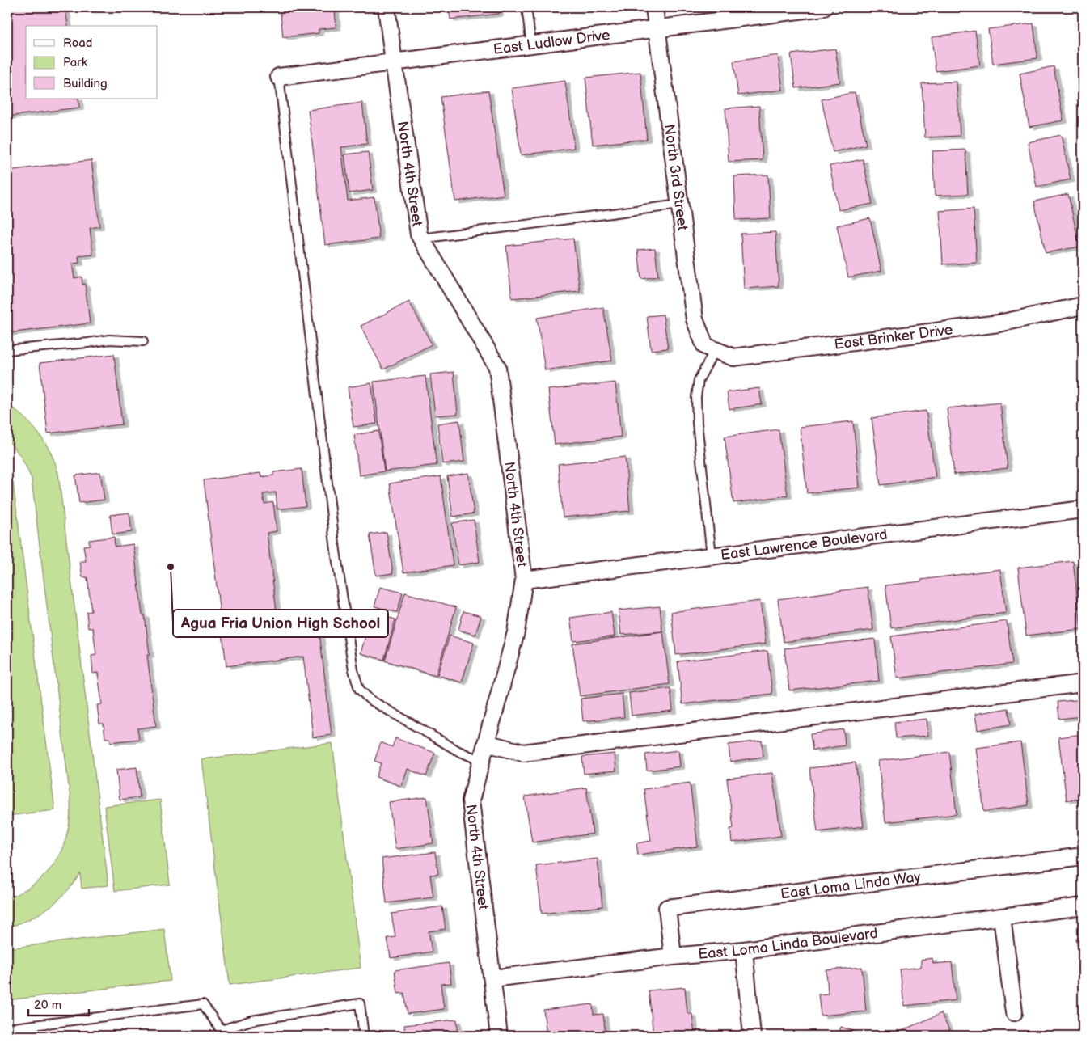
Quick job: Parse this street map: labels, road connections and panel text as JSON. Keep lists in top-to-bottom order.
{
  "streets": {
    "street": [
      "East Ludlow Drive",
      "North 4th Street",
      "North 3rd Street",
      "East Brinker Drive",
      "East Lawrence Boulevard",
      "East Loma Linda Way",
      "East Loma Linda Boulevard"
    ]
  },
  "crossings": [
    ["East Ludlow Drive", "North 4th Street"],
    ["East Ludlow Drive", "North 3rd Street"],
    ["North 4th Street", "East Lawrence Boulevard"],
    ["North 4th Street", "East Loma Linda Boulevard"],
    ["North 3rd Street", "East Brinker Drive"],
    ["East Loma Linda Way", "East Loma Linda Boulevard"]
  ],
  "places": ["Agua Fria Union High School"],
  "legend": ["Road", "Park", "Building"],
  "scale_bar": "20 m"
}
